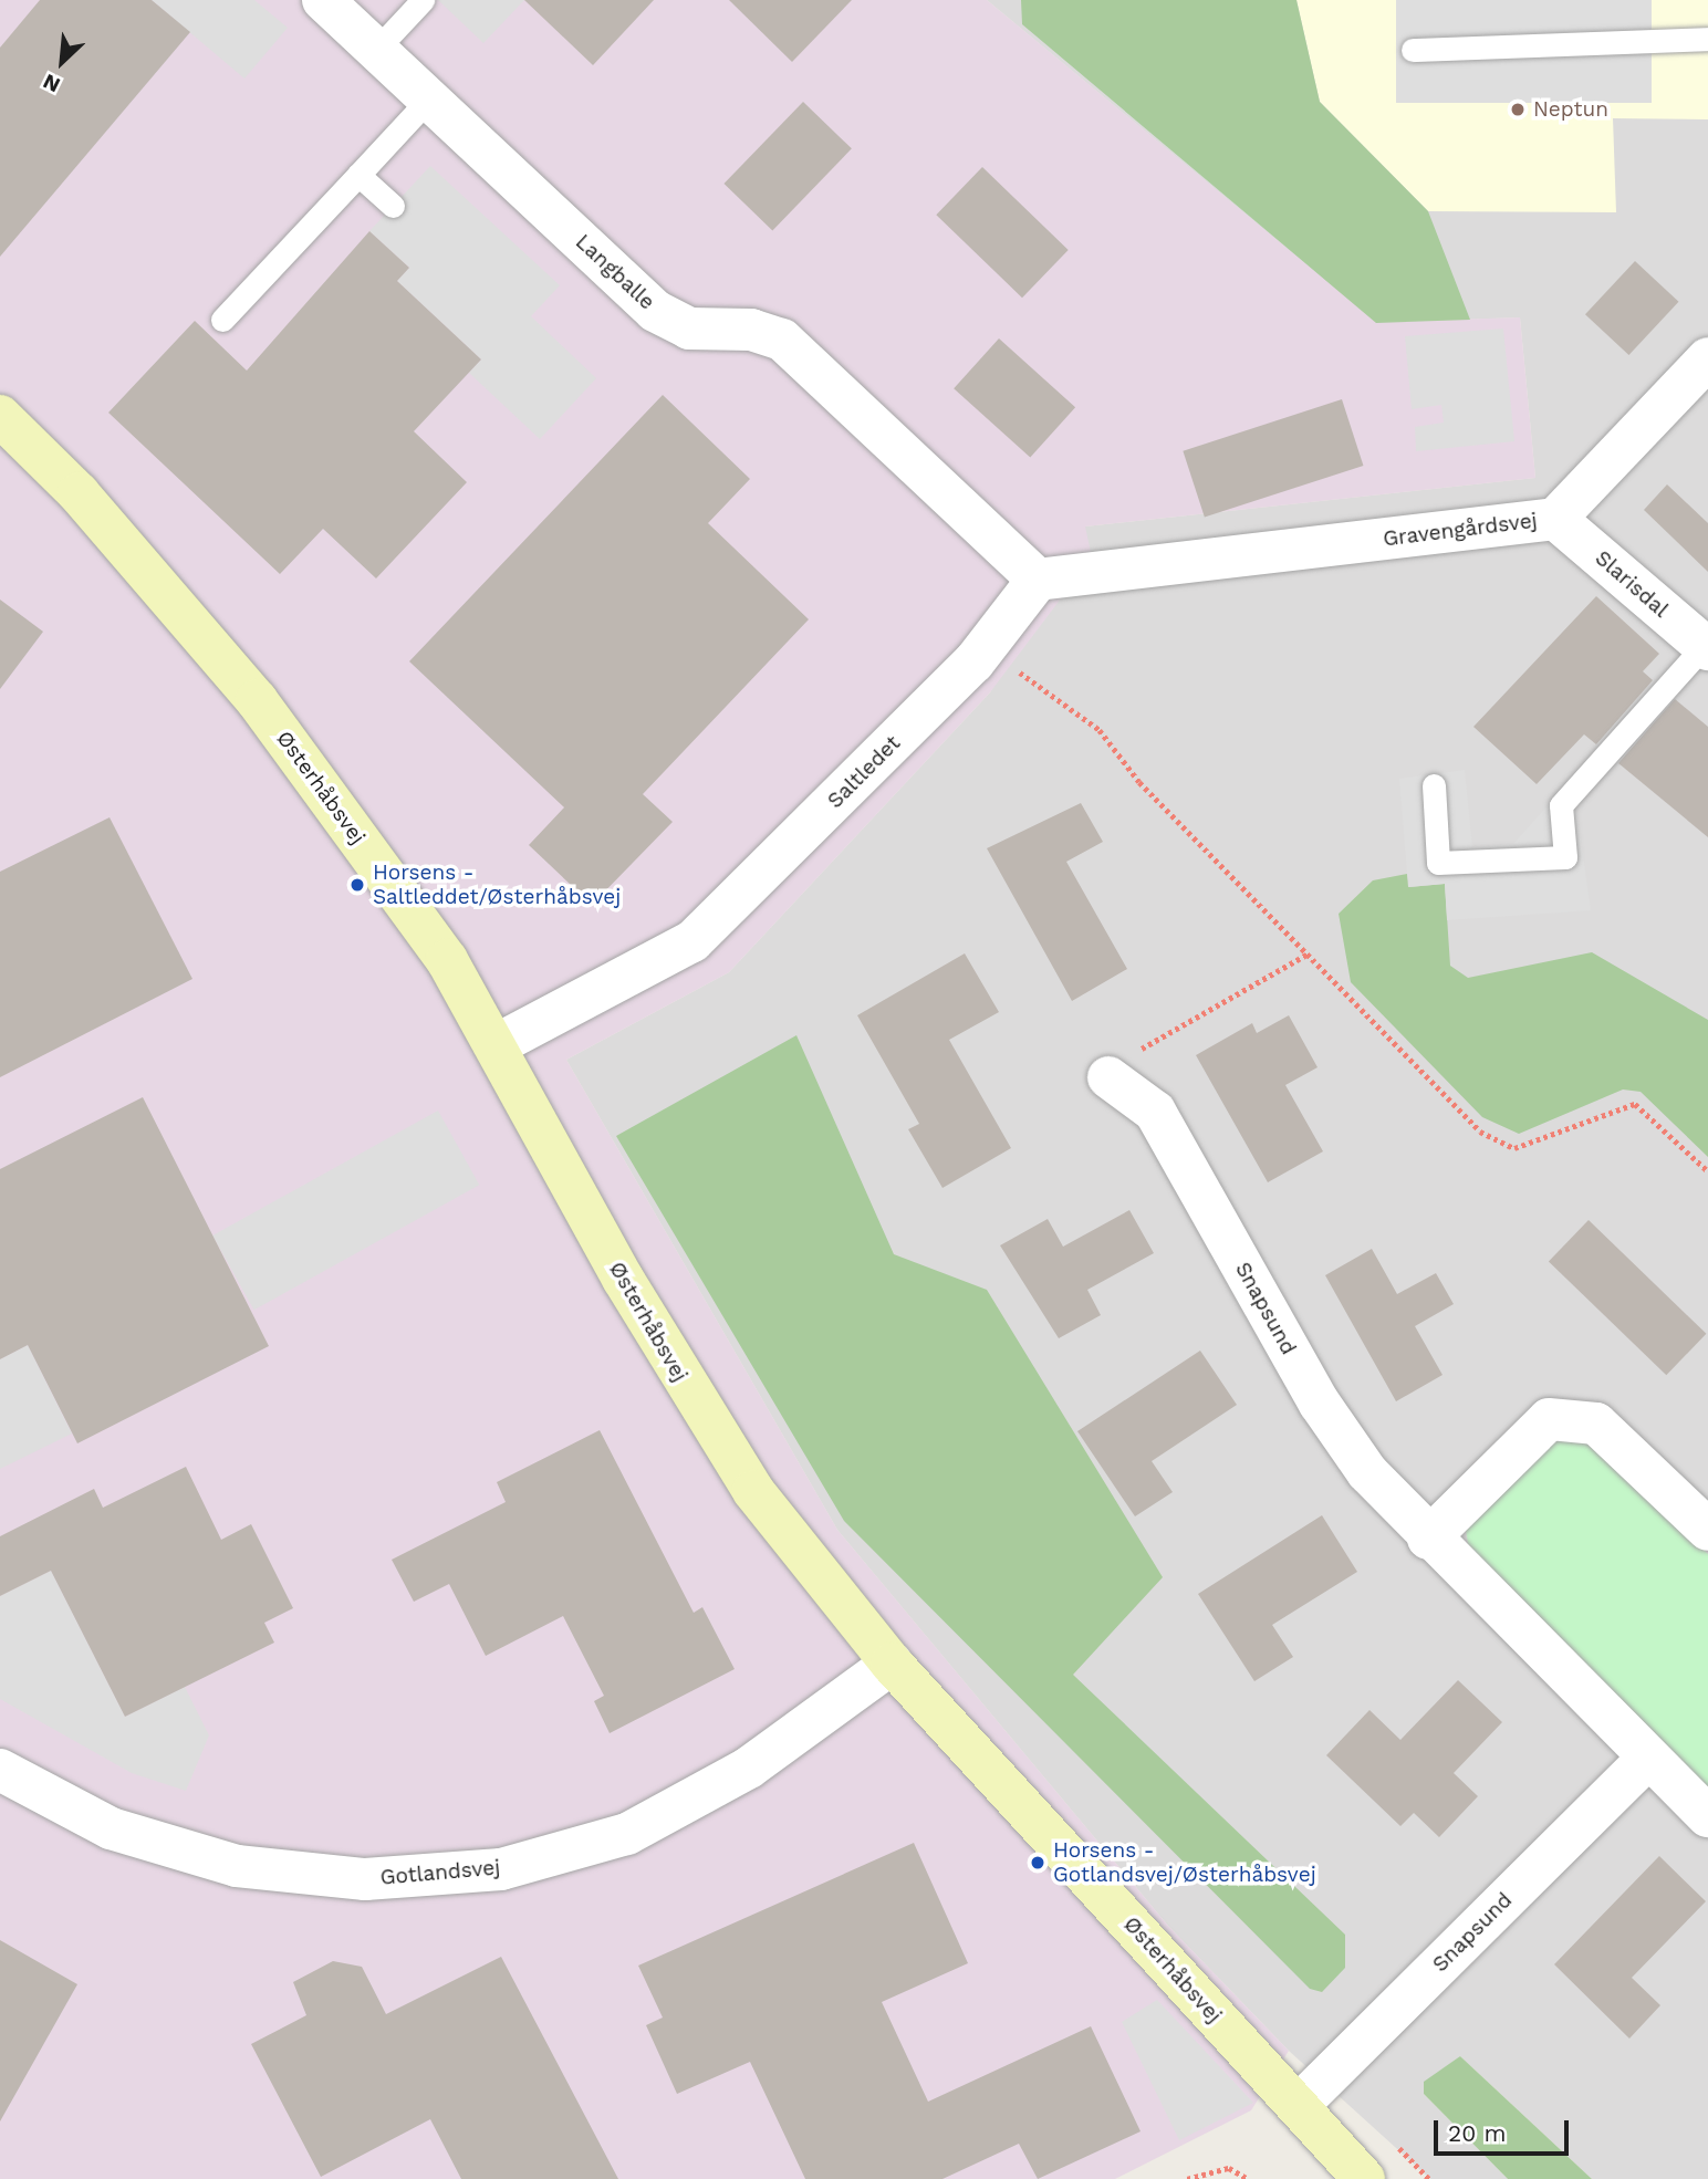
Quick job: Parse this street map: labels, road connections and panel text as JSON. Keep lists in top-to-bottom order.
{
  "streets": {
    "street": [
      "Langballe",
      "Gravengårdsvej",
      "Slarisdal",
      "Saltledet",
      "Østerhåbsvej",
      "Snapsund",
      "Gotlandsvej"
    ]
  },
  "crossings": [
    ["Langballe", "Gravengårdsvej"],
    ["Langballe", "Saltledet"],
    ["Gravengårdsvej", "Slarisdal"],
    ["Gravengårdsvej", "Saltledet"],
    ["Saltledet", "Østerhåbsvej"],
    ["Østerhåbsvej", "Snapsund"],
    ["Østerhåbsvej", "Gotlandsvej"]
  ],
  "places": ["Neptun", "Horsens - Saltleddet/Østerhåbsvej", "Horsens - Gotlandsvej/Østerhåbsvej"],
  "scale_bar": "20 m",
  "north": "bottom left"
}
